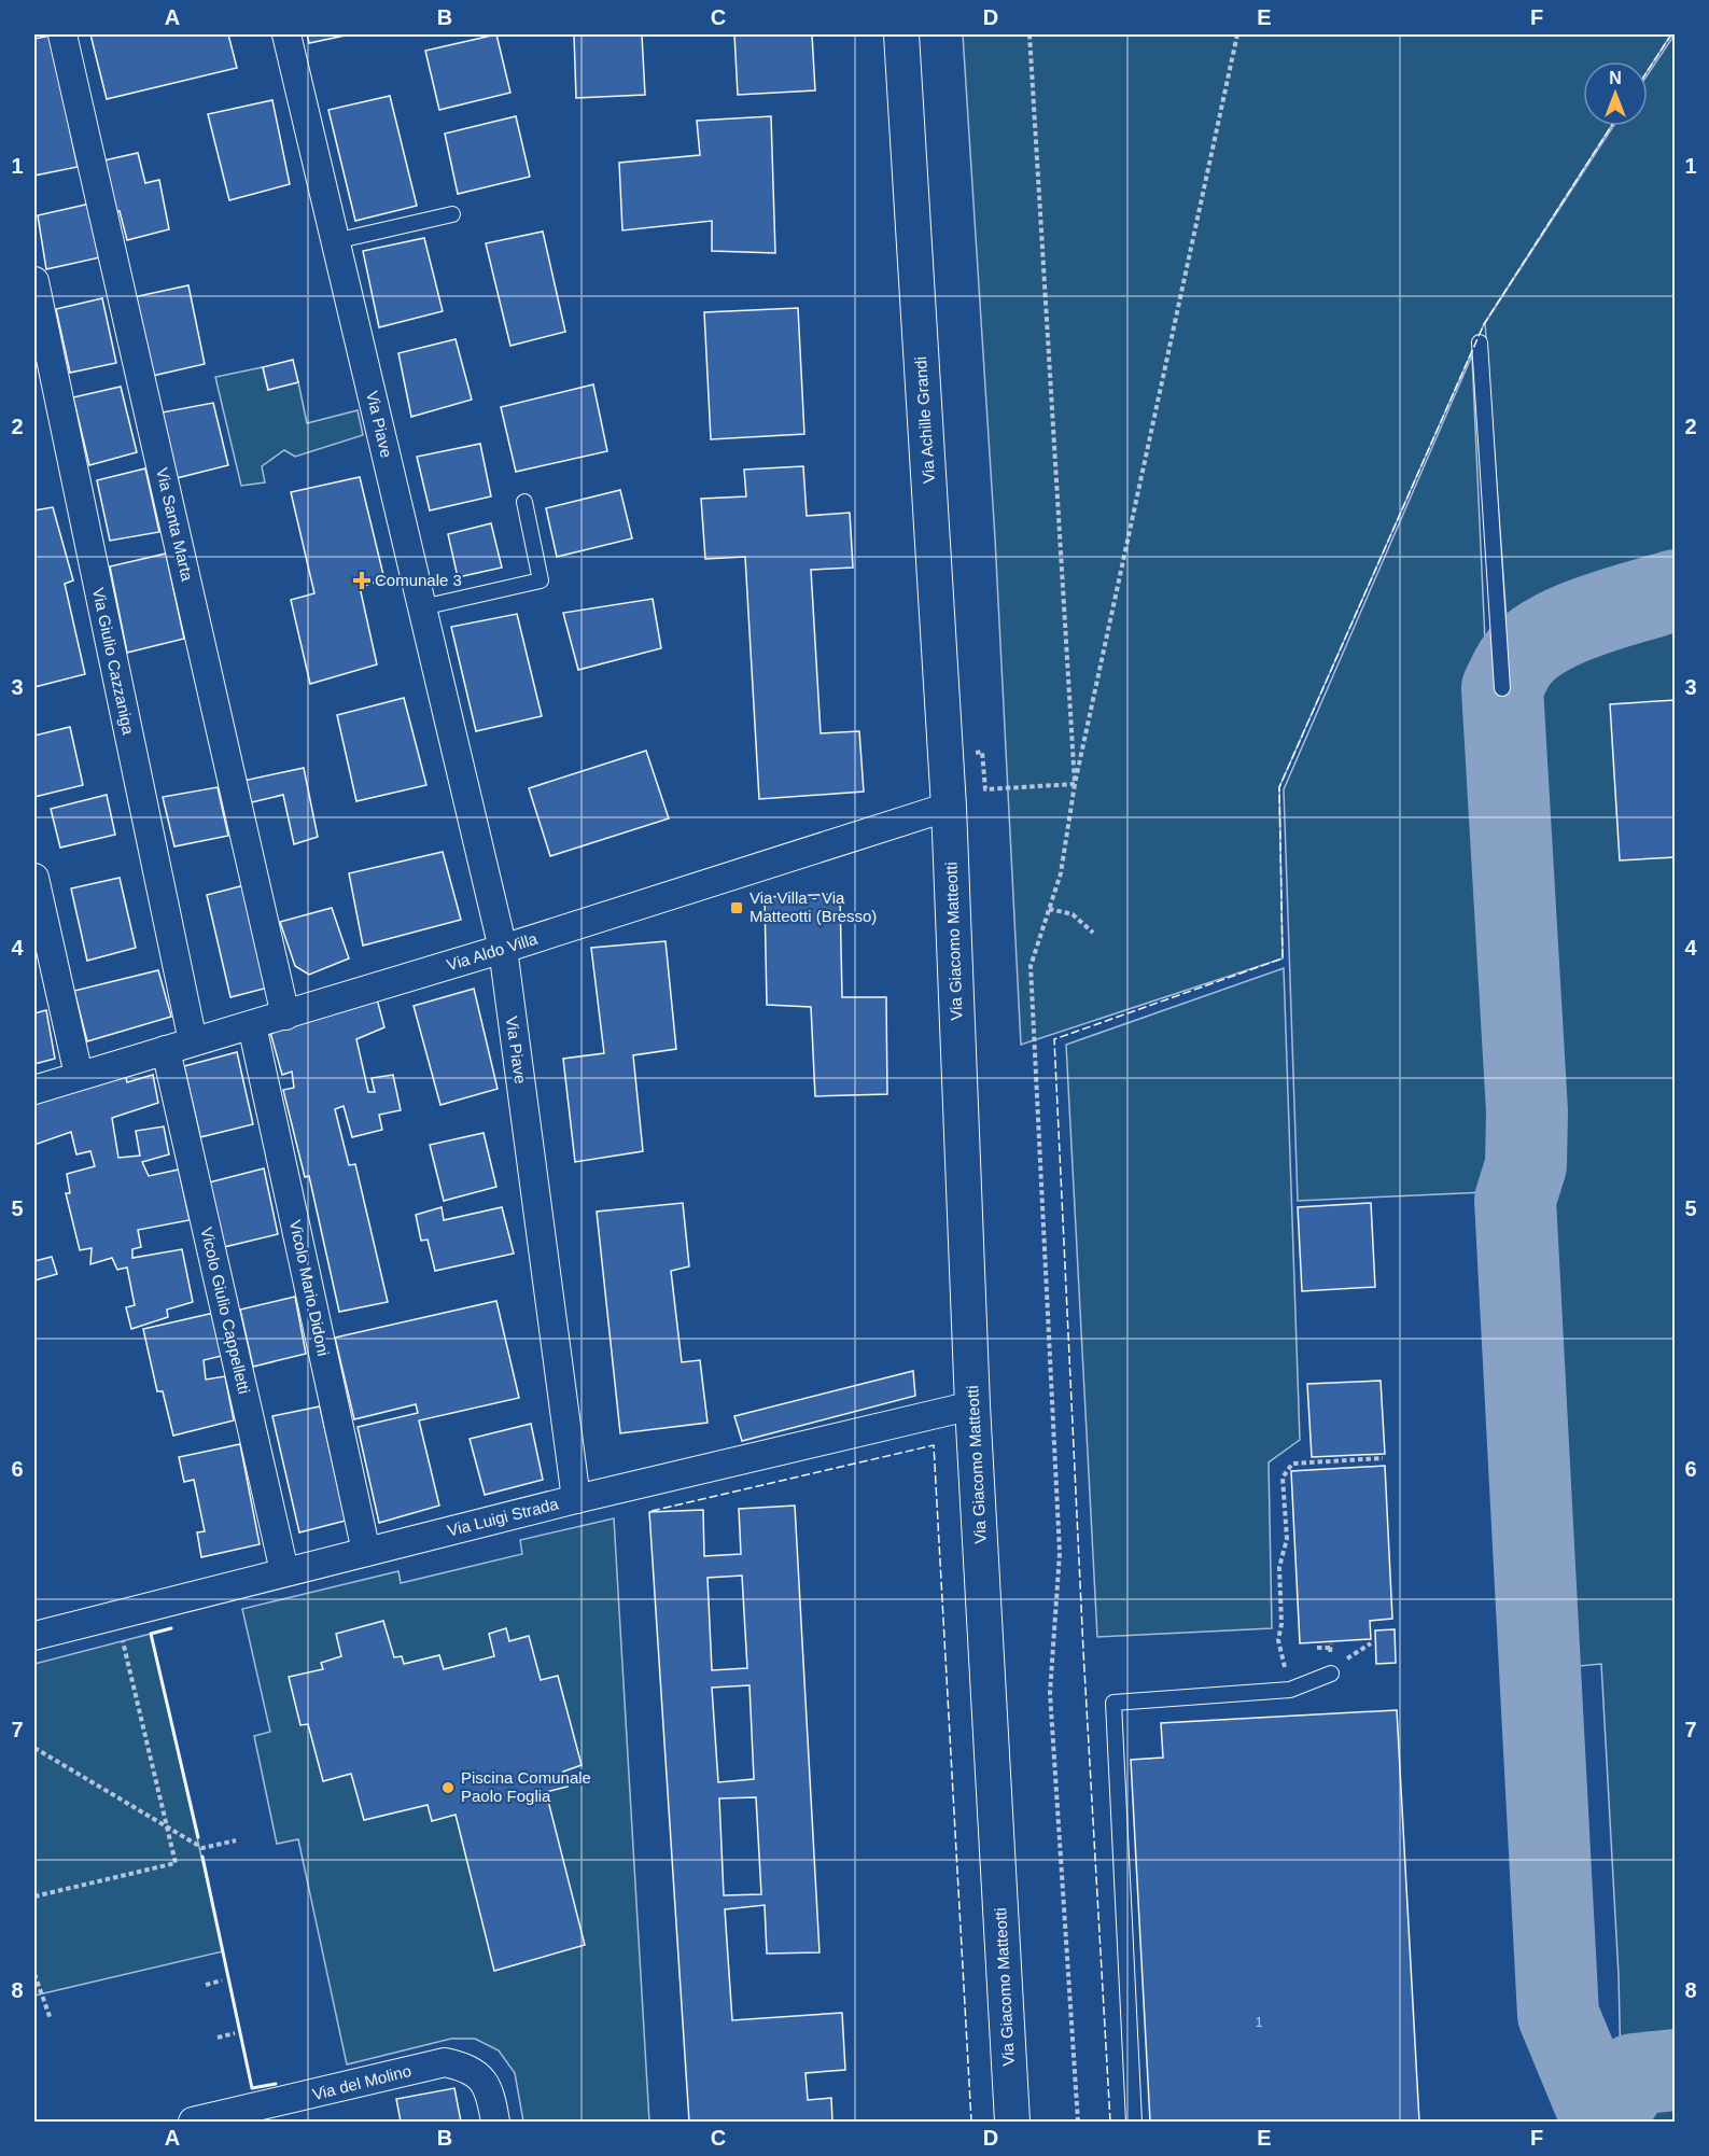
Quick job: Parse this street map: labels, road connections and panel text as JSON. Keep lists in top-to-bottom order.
{
  "streets": {
    "street": [
      "Via Achille Grandi",
      "Via Piave",
      "Via Santa Marta",
      "Via Giulio Cazzaniga",
      "Via Giacomo Matteotti",
      "Via Aldo Villa",
      "Vicolo Mario Didoni",
      "Vicolo Giulio Cappelletti",
      "Via Luigi Strada",
      "Via del Molino"
    ]
  },
  "crossings": [
    ["Via Achille Grandi", "Via Giacomo Matteotti"],
    ["Via Achille Grandi", "Via Aldo Villa"],
    ["Via Piave", "Via Aldo Villa"],
    ["Via Piave", "Via Luigi Strada"],
    ["Via Santa Marta", "Via Aldo Villa"],
    ["Via Giulio Cazzaniga", "Via Aldo Villa"],
    ["Via Giacomo Matteotti", "Via Aldo Villa"],
    ["Via Giacomo Matteotti", "Via Luigi Strada"],
    ["Via Aldo Villa", "Vicolo Mario Didoni"],
    ["Via Aldo Villa", "Vicolo Giulio Cappelletti"],
    ["Vicolo Mario Didoni", "Via Luigi Strada"],
    ["Vicolo Giulio Cappelletti", "Via Luigi Strada"]
  ],
  "places": {
    "health": ["Comunale 3"],
    "transit": ["Via Villa - Via Matteotti (Bresso)"],
    "other": ["Piscina Comunale Paolo Foglia"]
  },
  "house_numbers": ["1"],
  "north": "top",
  "grid": {
    "columns": [
      "A",
      "B",
      "C",
      "D",
      "E",
      "F"
    ],
    "rows": [
      "1",
      "2",
      "3",
      "4",
      "5",
      "6",
      "7",
      "8"
    ]
  }
}
